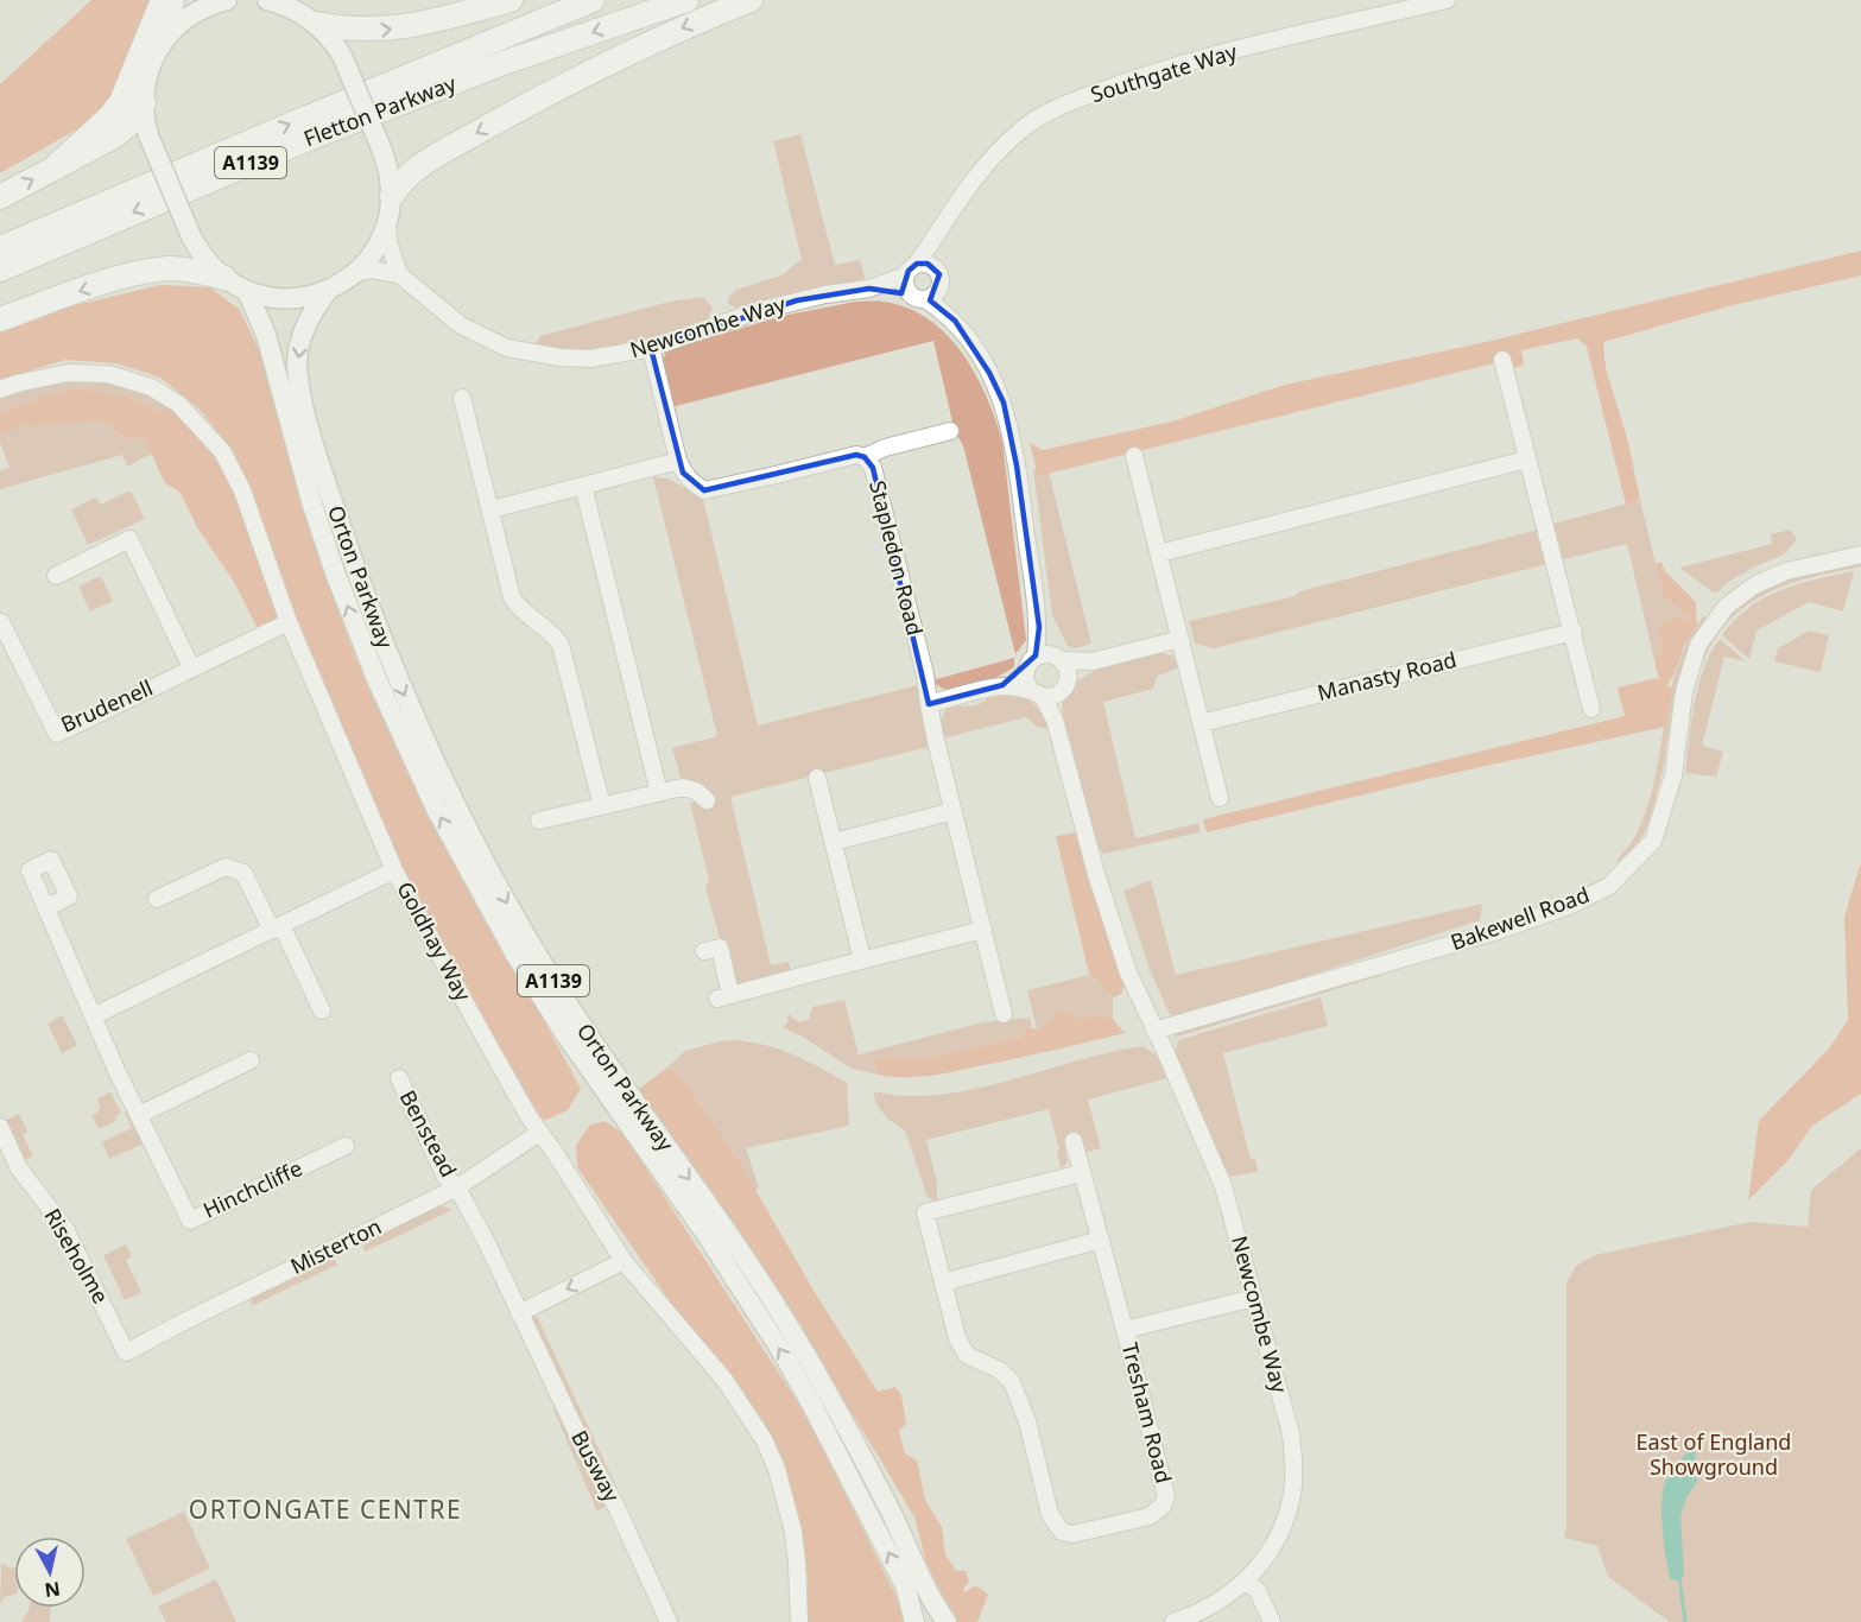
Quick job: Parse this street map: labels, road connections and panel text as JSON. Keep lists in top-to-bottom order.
{
  "streets": {
    "highway": ["Fletton Parkway", "A1139"],
    "main road": ["Orton Parkway"],
    "street": [
      "Southgate Way",
      "Newcombe Way",
      "Stapledon Road",
      "Manasty Road",
      "Brudenell",
      "Bakewell Road",
      "Goldhay Way",
      "Benstead",
      "Hinchcliffe",
      "Misterton",
      "Riseholme",
      "Tresham Road",
      "Busway"
    ]
  },
  "crossings": [
    ["Southgate Way", "Newcombe Way"],
    ["Newcombe Way", "Stapledon Road"],
    ["Newcombe Way", "Bakewell Road"],
    ["Newcombe Way", "Tresham Road"],
    ["Brudenell", "Goldhay Way"],
    ["Goldhay Way", "Misterton"],
    ["Benstead", "Misterton"],
    ["Benstead", "Busway"],
    ["Misterton", "Riseholme"]
  ],
  "districts": ["ORTONGATE CENTRE"],
  "parks": ["East of England Showground"],
  "north": "bottom"
}
